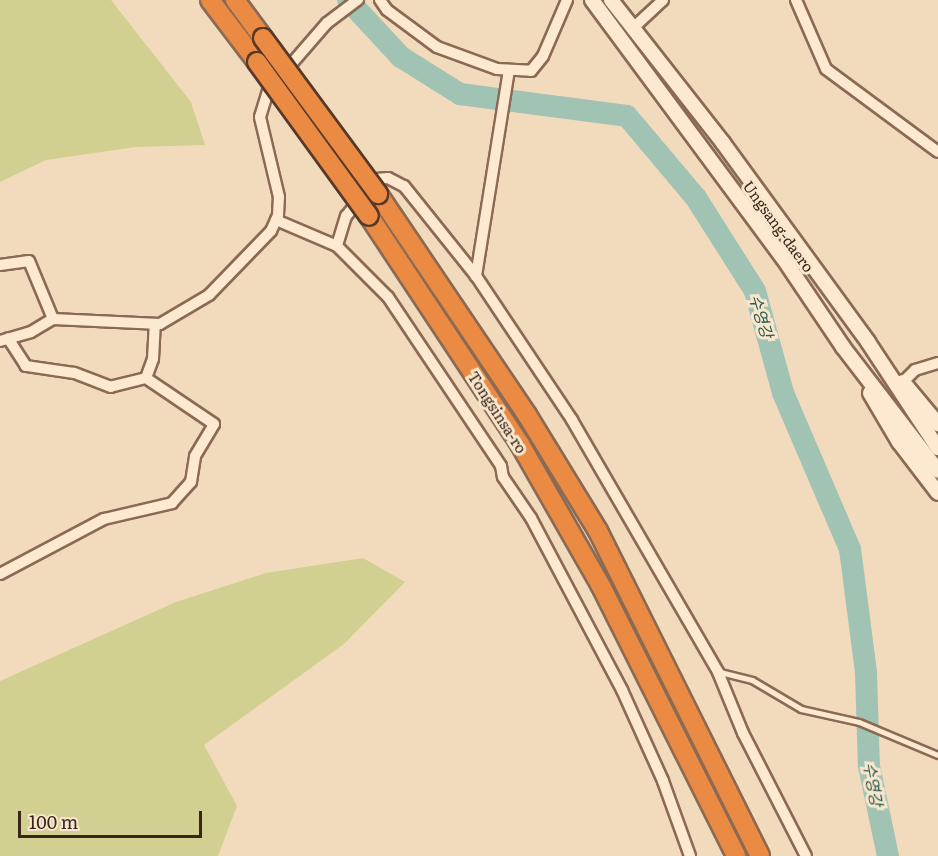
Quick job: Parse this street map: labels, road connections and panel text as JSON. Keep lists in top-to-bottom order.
{
  "streets": {
    "highway": ["Tongsinsa-ro"],
    "main road": ["Ungsang-daero"]
  },
  "water": ["수영강"],
  "scale_bar": "100 m"
}
